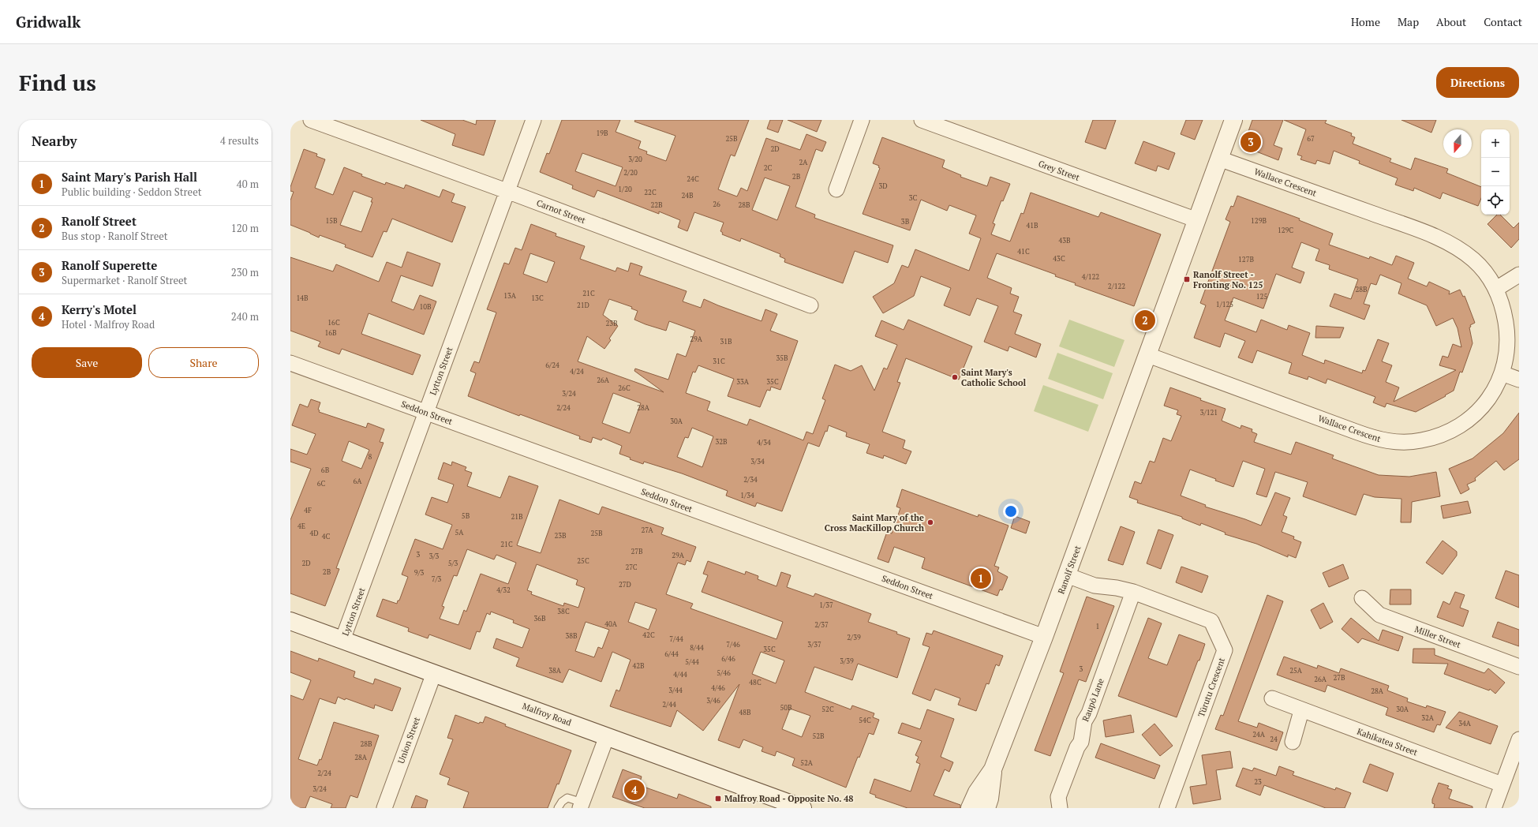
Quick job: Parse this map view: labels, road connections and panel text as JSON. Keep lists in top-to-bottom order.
{
  "streets": {
    "street": [
      "Grey Street",
      "Wallace Crescent",
      "Carnot Street",
      "Lytton Street",
      "Seddon Street",
      "Ranolf Street",
      "Miller Street",
      "Tūrutu Crescent",
      "Raupō Lane",
      "Malfroy Road",
      "Union Street",
      "Kahikatea Street"
    ]
  },
  "crossings": [
    ["Grey Street", "Ranolf Street"],
    ["Wallace Crescent", "Ranolf Street"],
    ["Carnot Street", "Lytton Street"],
    ["Lytton Street", "Seddon Street"],
    ["Lytton Street", "Malfroy Road"],
    ["Seddon Street", "Ranolf Street"],
    ["Ranolf Street", "Tūrutu Crescent"],
    ["Tūrutu Crescent", "Raupō Lane"],
    ["Malfroy Road", "Union Street"]
  ],
  "places": {
    "transit": ["Ranolf Street - Fronting No. 125", "Malfroy Road - Opposite No. 48"],
    "other": ["Saint Mary's Catholic School", "Saint Mary of the Cross MacKillop Church"]
  },
  "house_numbers": [
    "19B",
    "25B",
    "67",
    "2D",
    "3/20",
    "2A",
    "2C",
    "2/20",
    "2B",
    "24C",
    "3D",
    "1/20",
    "22C",
    "24B",
    "3C",
    "26",
    "22B",
    "28B",
    "15B",
    "129B",
    "3B",
    "41B",
    "129C",
    "43B",
    "41C",
    "43C",
    "127B",
    "4/122",
    "2/122",
    "28B",
    "21C",
    "13A",
    "125",
    "14B",
    "13C",
    "1/125",
    "21D",
    "10B",
    "16C",
    "23B",
    "16B",
    "29A",
    "31B",
    "35B",
    "31C",
    "6/24",
    "4/24",
    "26A",
    "33A",
    "35C",
    "26C",
    "3/24",
    "2/24",
    "28A",
    "3/121",
    "30A",
    "32B",
    "4/34",
    "8",
    "3/34",
    "6B",
    "2/34",
    "6A",
    "6C",
    "1/34",
    "4F",
    "5B",
    "21B",
    "4E",
    "27A",
    "5A",
    "4D",
    "25B",
    "23B",
    "4C",
    "21C",
    "27B",
    "3",
    "29A",
    "3/3",
    "25C",
    "2D",
    "5/3",
    "27C",
    "2B",
    "9/3",
    "7/3",
    "27D",
    "4/32",
    "1/37",
    "38C",
    "36B",
    "40A",
    "2/37",
    "1",
    "42C",
    "38B",
    "2/39",
    "7/44",
    "7/46",
    "3/37",
    "8/44",
    "35C",
    "6/44",
    "6/46",
    "3/39",
    "5/44",
    "42B",
    "3",
    "38A",
    "25A",
    "5/46",
    "4/44",
    "27B",
    "26A",
    "48C",
    "4/46",
    "3/44",
    "28A",
    "3/46",
    "2/44",
    "50B",
    "52C",
    "30A",
    "48B",
    "32A",
    "54C",
    "34A",
    "24A",
    "52B",
    "24",
    "28B",
    "28A",
    "52A",
    "2/24",
    "23",
    "3/24"
  ],
  "north": "bottom",
  "page": {
    "header": "Gridwalk",
    "nav": [
      "Home",
      "Map",
      "About",
      "Contact"
    ],
    "buttons": [
      "Directions",
      ["Save", "Share"]
    ],
    "title": "Find us",
    "heading": ["Nearby", "4 results"],
    "map_buttons": ["+", "−"],
    "pins": [
      "3",
      "2",
      "1",
      "4"
    ],
    "list": [
      {
        "mark": "1",
        "name": "Saint Mary's Parish Hall",
        "note": "Public building · Seddon Street",
        "value": "40 m"
      },
      {
        "mark": "2",
        "name": "Ranolf Street",
        "note": "Bus stop · Ranolf Street",
        "value": "120 m"
      },
      {
        "mark": "3",
        "name": "Ranolf Superette",
        "note": "Supermarket · Ranolf Street",
        "value": "230 m"
      },
      {
        "mark": "4",
        "name": "Kerry's Motel",
        "note": "Hotel · Malfroy Road",
        "value": "240 m"
      }
    ]
  }
}
